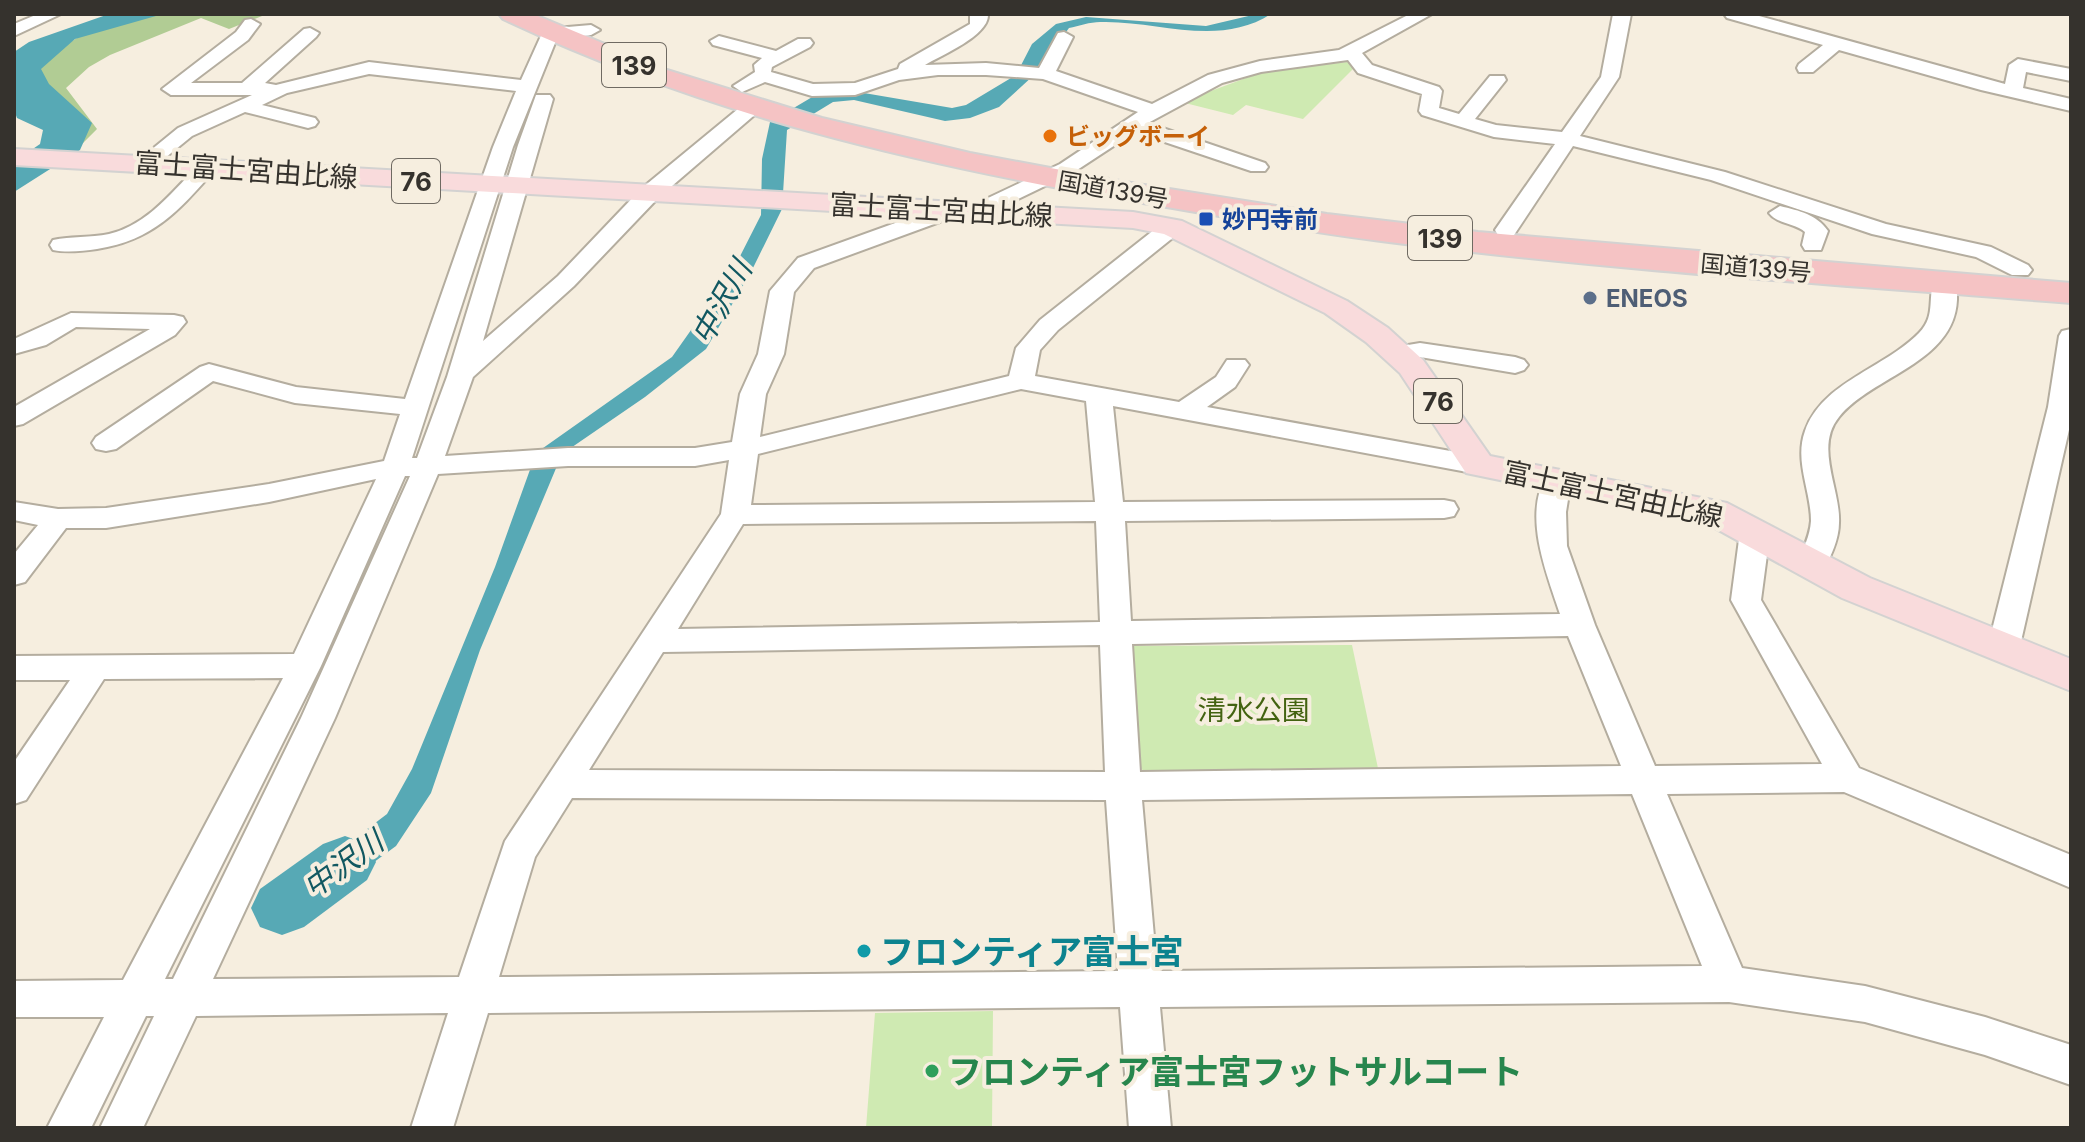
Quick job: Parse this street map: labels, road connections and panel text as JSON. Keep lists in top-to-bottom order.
{
  "streets": {
    "highway": ["139", "国道139号"],
    "main road": ["富士富士宮由比線", "76"]
  },
  "water": ["中沢川"],
  "parks": ["清水公園"],
  "places": {
    "other": [
      "ビッグボーイ",
      "ENEOS",
      "フロンティア富士宮",
      "フロンティア富士宮フットサルコート"
    ],
    "transit": ["妙円寺前"]
  }
}
